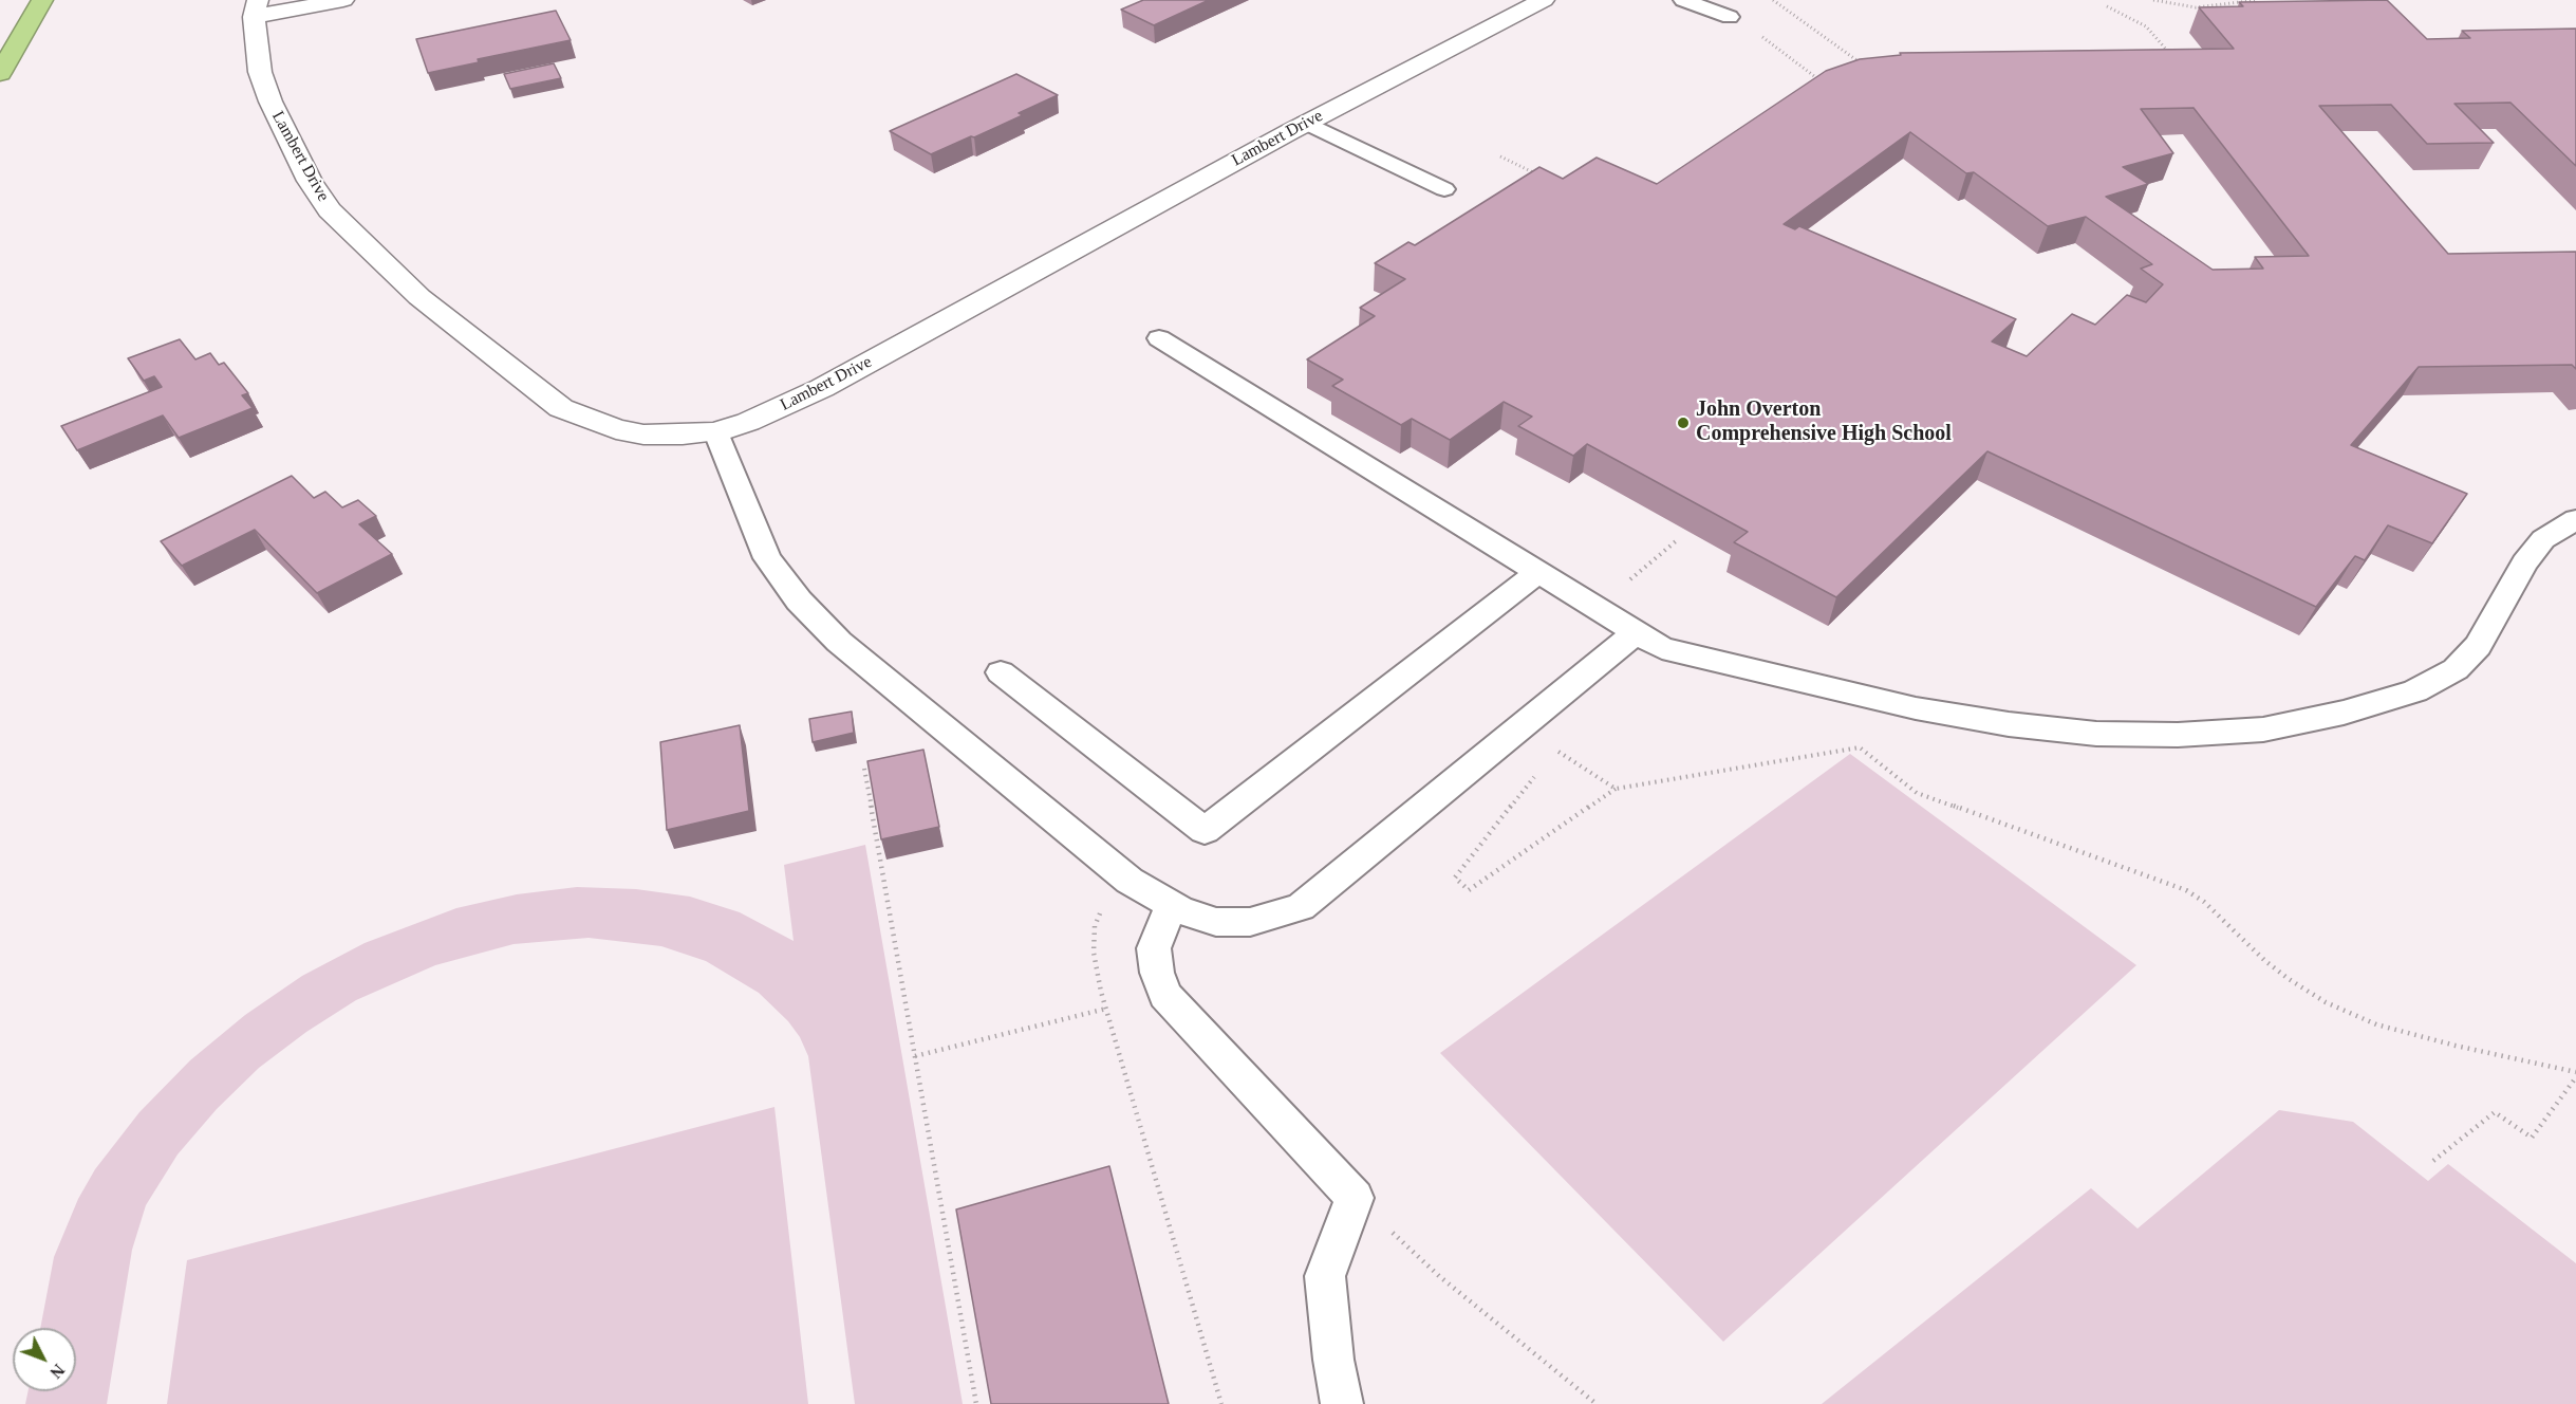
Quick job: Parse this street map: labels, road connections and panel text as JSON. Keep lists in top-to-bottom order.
{
  "streets": {
    "street": ["Lambert Drive"]
  },
  "places": ["John Overton Comprehensive High School"],
  "north": "bottom right"
}
